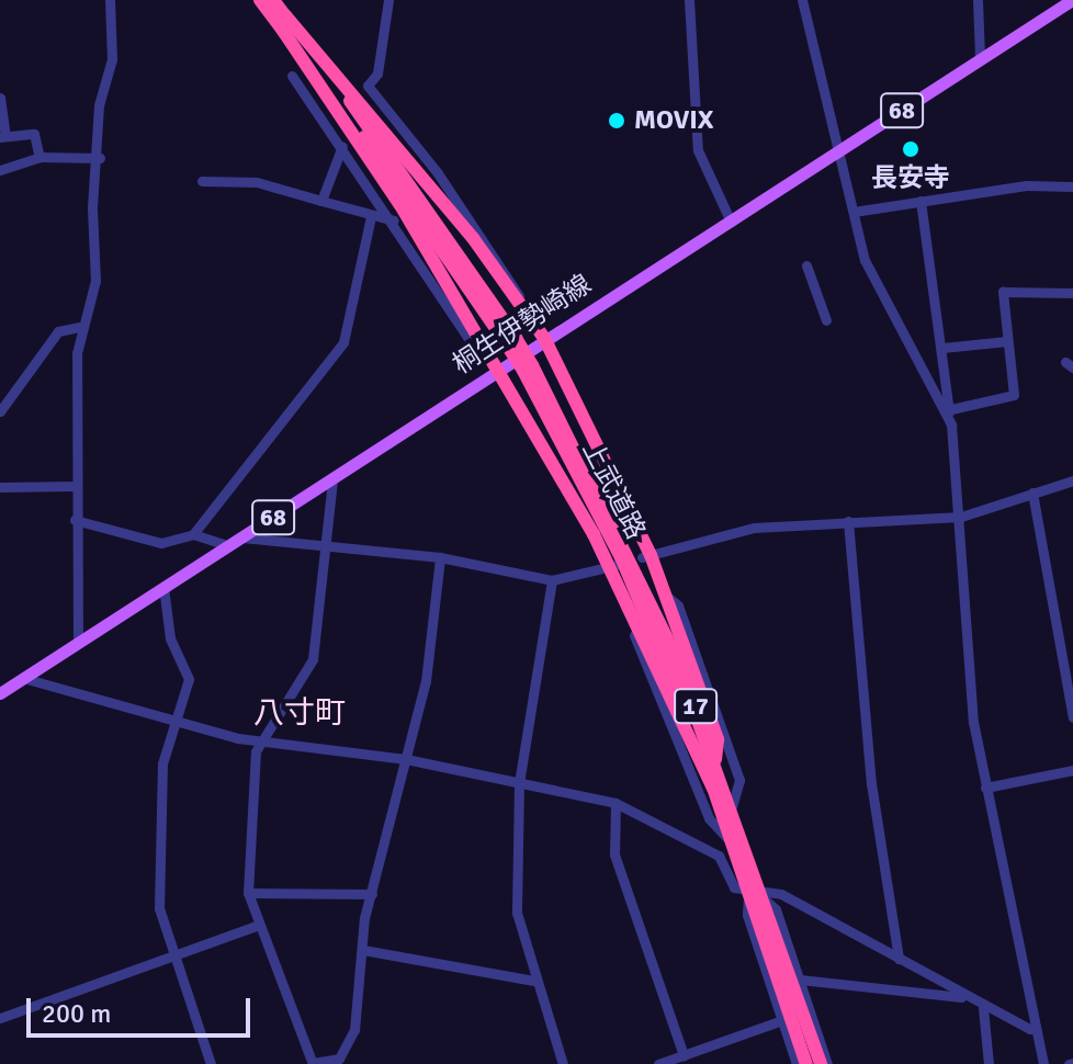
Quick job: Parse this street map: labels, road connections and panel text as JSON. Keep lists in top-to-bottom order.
{
  "streets": {
    "highway": ["上武道路", "17"],
    "main road": ["68", "桐生伊勢崎線"]
  },
  "districts": ["八寸町"],
  "places": ["MOVIX", "長安寺"],
  "scale_bar": "200 m"
}
